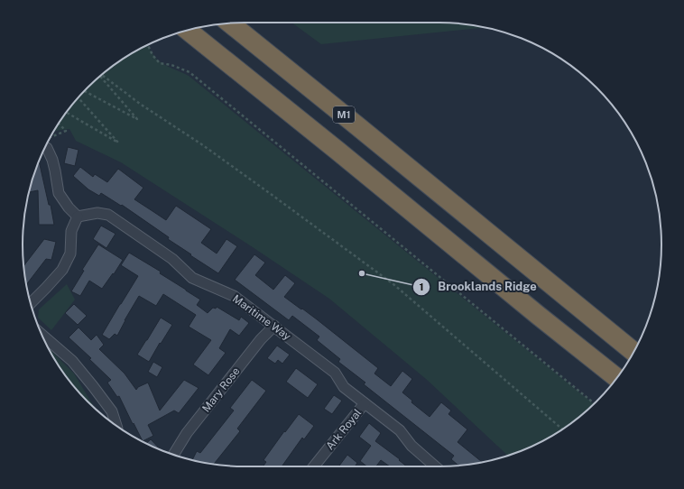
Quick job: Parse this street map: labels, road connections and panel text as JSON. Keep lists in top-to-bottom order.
{
  "streets": {
    "highway": ["M1"],
    "street": ["Maritime Way", "Mary Rose", "Ark Royal"]
  },
  "crossings": [
    ["Maritime Way", "Mary Rose"],
    ["Maritime Way", "Ark Royal"]
  ],
  "places": ["Brooklands Ridge"]
}
